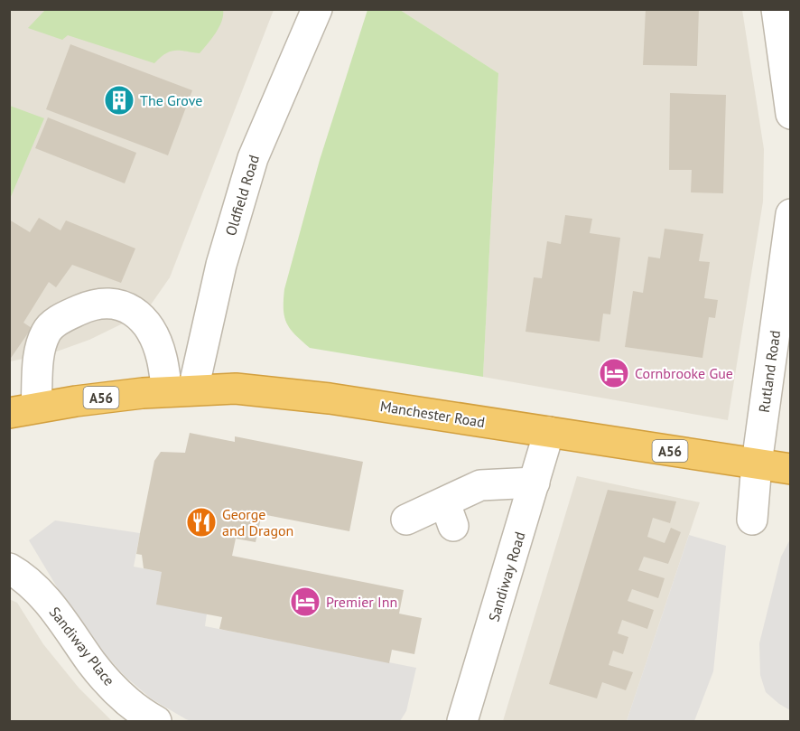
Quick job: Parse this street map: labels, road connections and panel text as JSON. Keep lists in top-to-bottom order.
{
  "streets": {
    "highway": ["A56", "Manchester Road"],
    "street": [
      "Oldfield Road",
      "Rutland Road",
      "Sandiway Road",
      "Sandiway Place"
    ]
  },
  "crossings": [
    ["Oldfield Road", "Manchester Road"],
    ["Rutland Road", "Manchester Road"],
    ["Manchester Road", "Sandiway Road"]
  ],
  "places": {
    "building": ["The Grove"],
    "hotel": ["Cornbrooke Gue", "Premier Inn"],
    "restaurant": ["George and Dragon"]
  }
}
